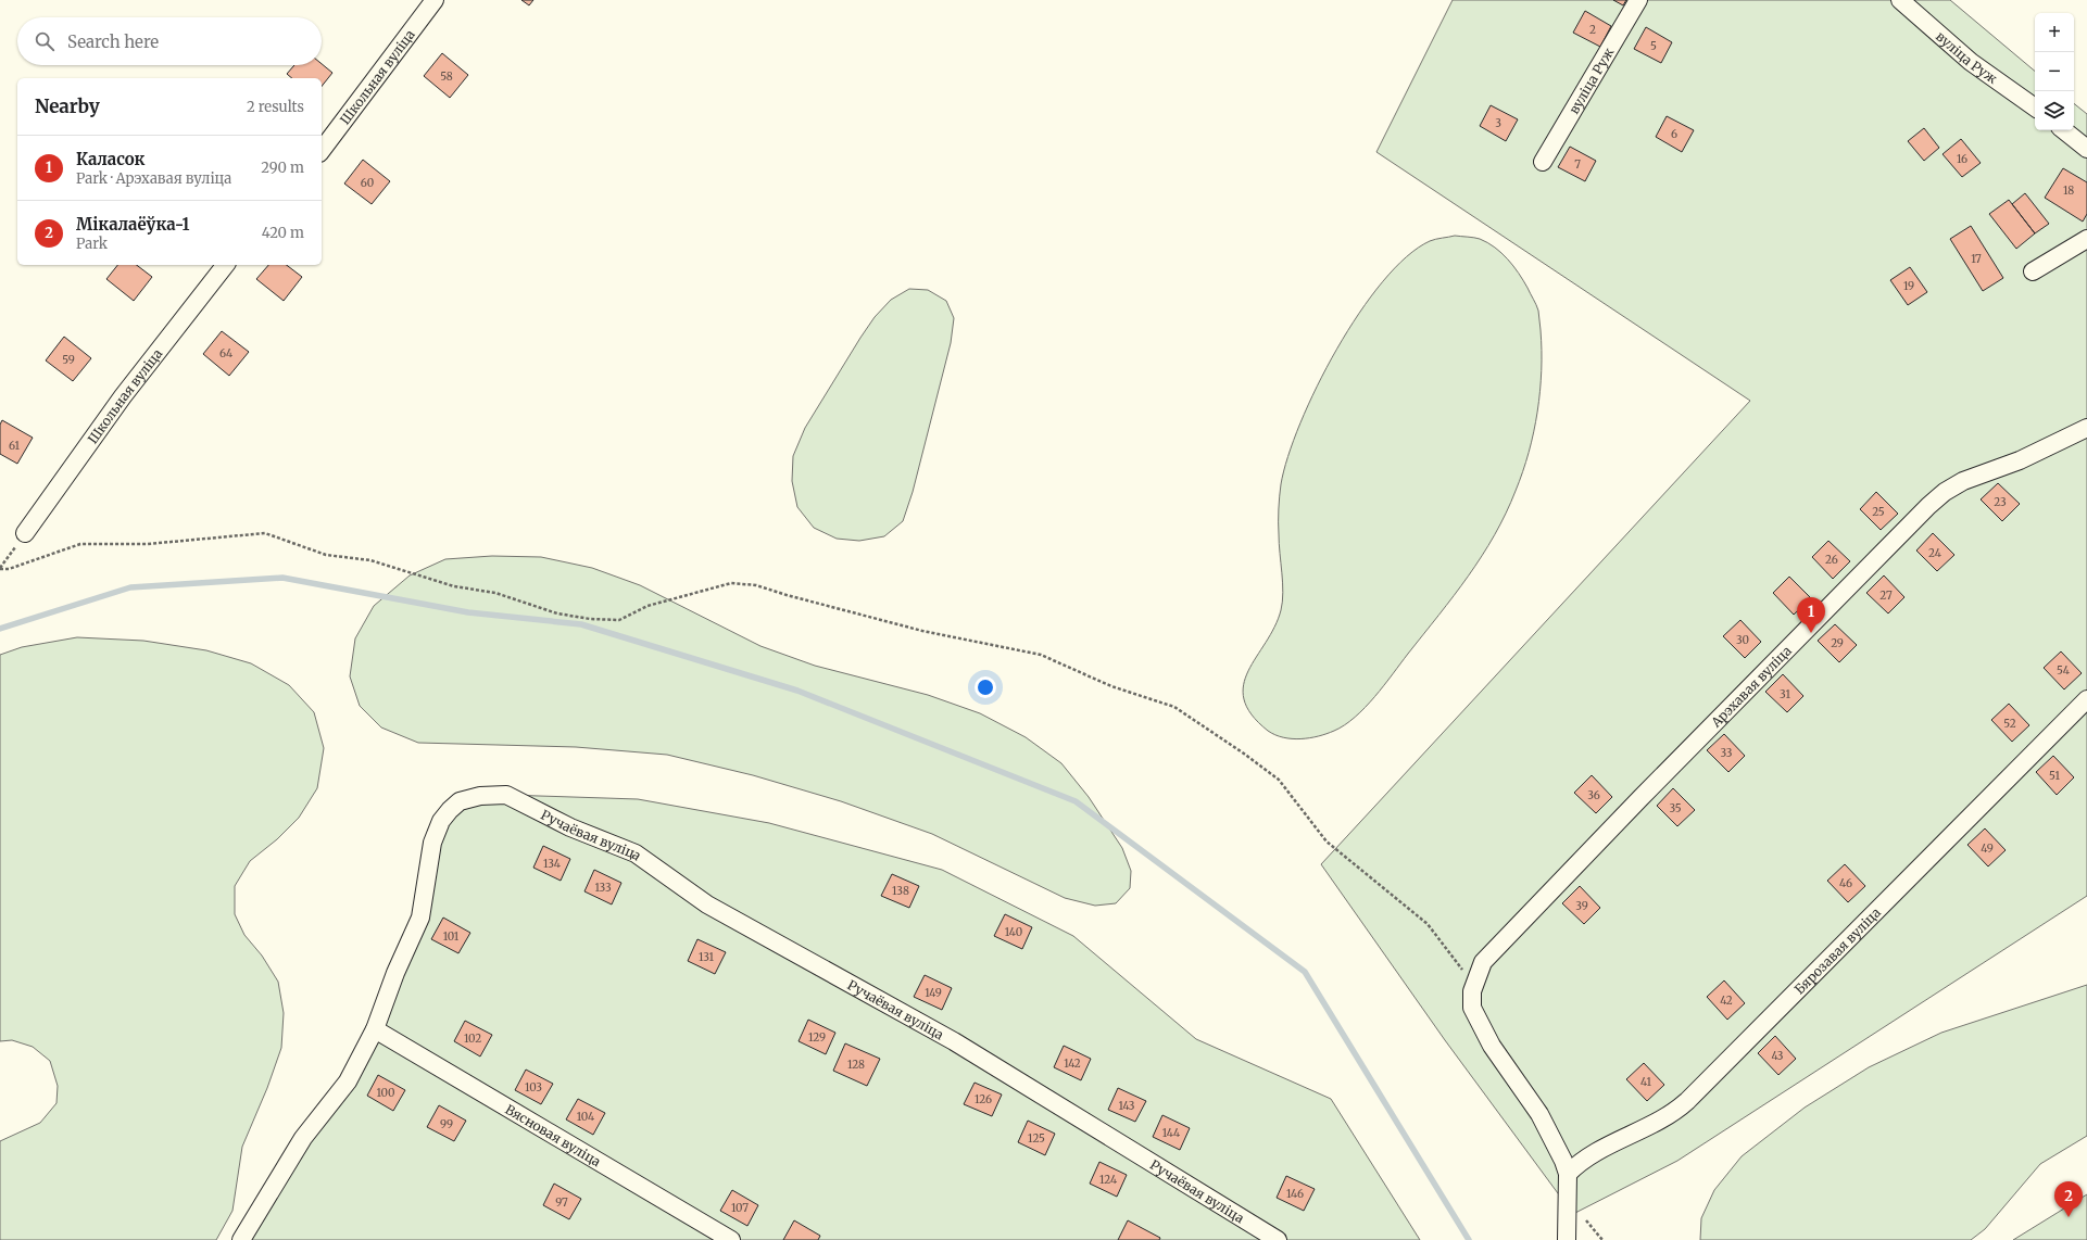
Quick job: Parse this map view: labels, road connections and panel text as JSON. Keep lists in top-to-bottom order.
{
  "streets": {
    "street": [
      "вуліца Руж",
      "Школьная вуліца",
      "Арэхавая вуліца",
      "Ручаёвая вуліца",
      "Бярозавая вуліца",
      "Вясновая вуліца"
    ]
  },
  "crossings": [
    ["Арэхавая вуліца", "Бярозавая вуліца"],
    ["Ручаёвая вуліца", "Вясновая вуліца"]
  ],
  "house_numbers": [
    "2",
    "5",
    "58",
    "3",
    "6",
    "16",
    "7",
    "60",
    "18",
    "17",
    "19",
    "64",
    "59",
    "61",
    "23",
    "25",
    "24",
    "26",
    "27",
    "30",
    "29",
    "54",
    "31",
    "52",
    "33",
    "51",
    "36",
    "35",
    "49",
    "134",
    "46",
    "133",
    "138",
    "39",
    "140",
    "101",
    "131",
    "149",
    "42",
    "129",
    "102",
    "43",
    "142",
    "128",
    "41",
    "103",
    "100",
    "126",
    "143",
    "104",
    "99",
    "144",
    "125",
    "124",
    "146",
    "97",
    "107"
  ],
  "page": {
    "map_buttons": ["+", "−"],
    "search": "Search here",
    "heading": ["Nearby", "2 results"],
    "list": [
      {
        "mark": "1",
        "name": "Каласок",
        "note": "Park · Арэхавая вуліца",
        "value": "290 m"
      },
      {
        "mark": "2",
        "name": "Мікалаёўка-1",
        "note": "Park",
        "value": "420 m"
      }
    ],
    "pins": ["1", "2"]
  }
}
